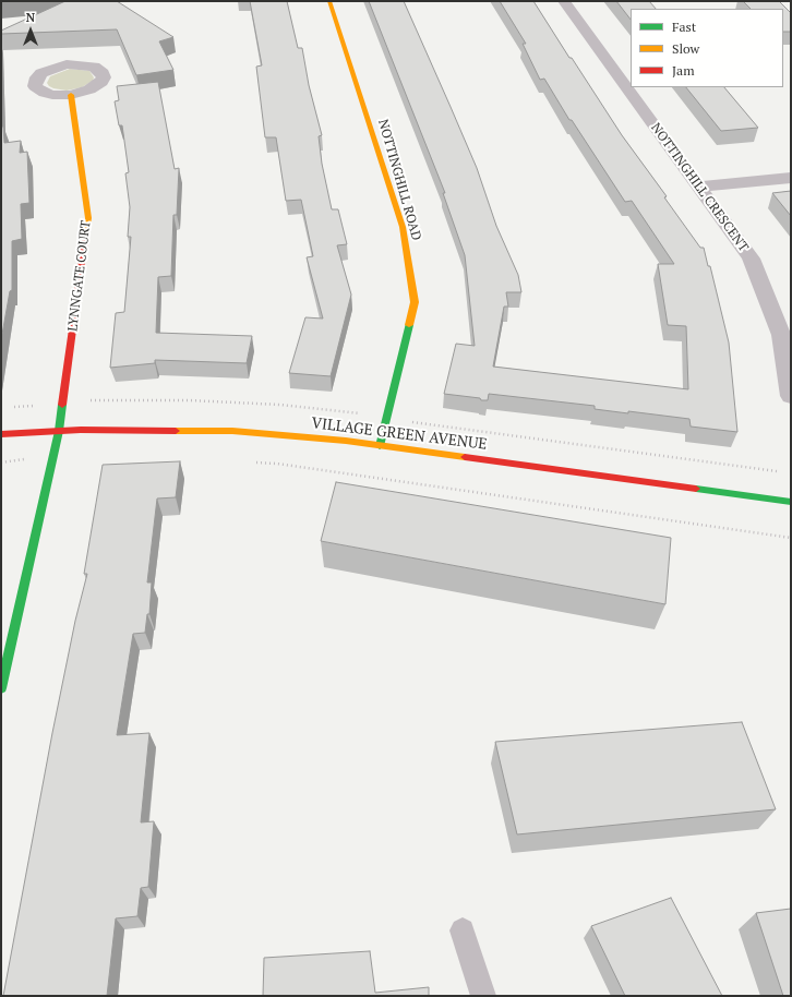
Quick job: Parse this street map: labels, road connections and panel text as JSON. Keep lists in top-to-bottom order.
{
  "streets": {
    "street": [
      "NOTTINGHILL ROAD",
      "NOTTINGHILL CRESCENT",
      "LYNNGATE COURT",
      "VILLAGE GREEN AVENUE"
    ]
  },
  "crossings": [
    ["NOTTINGHILL ROAD", "VILLAGE GREEN AVENUE"],
    ["LYNNGATE COURT", "VILLAGE GREEN AVENUE"]
  ],
  "legend": ["Fast", "Slow", "Jam"],
  "north": "top"
}
